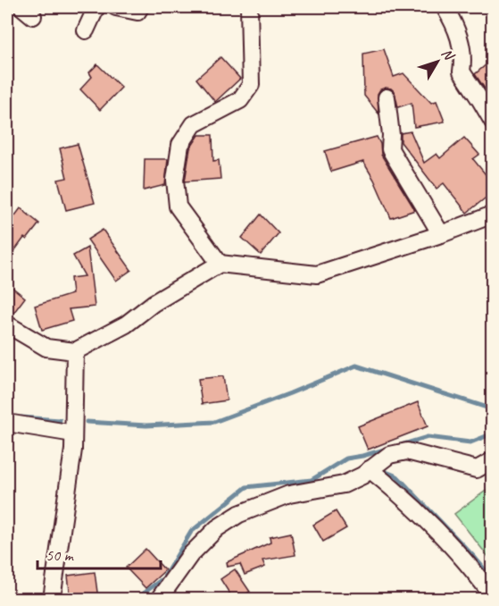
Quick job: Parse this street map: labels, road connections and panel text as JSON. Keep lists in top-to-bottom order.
{
  "scale_bar": "50 m",
  "north": "top right"
}
